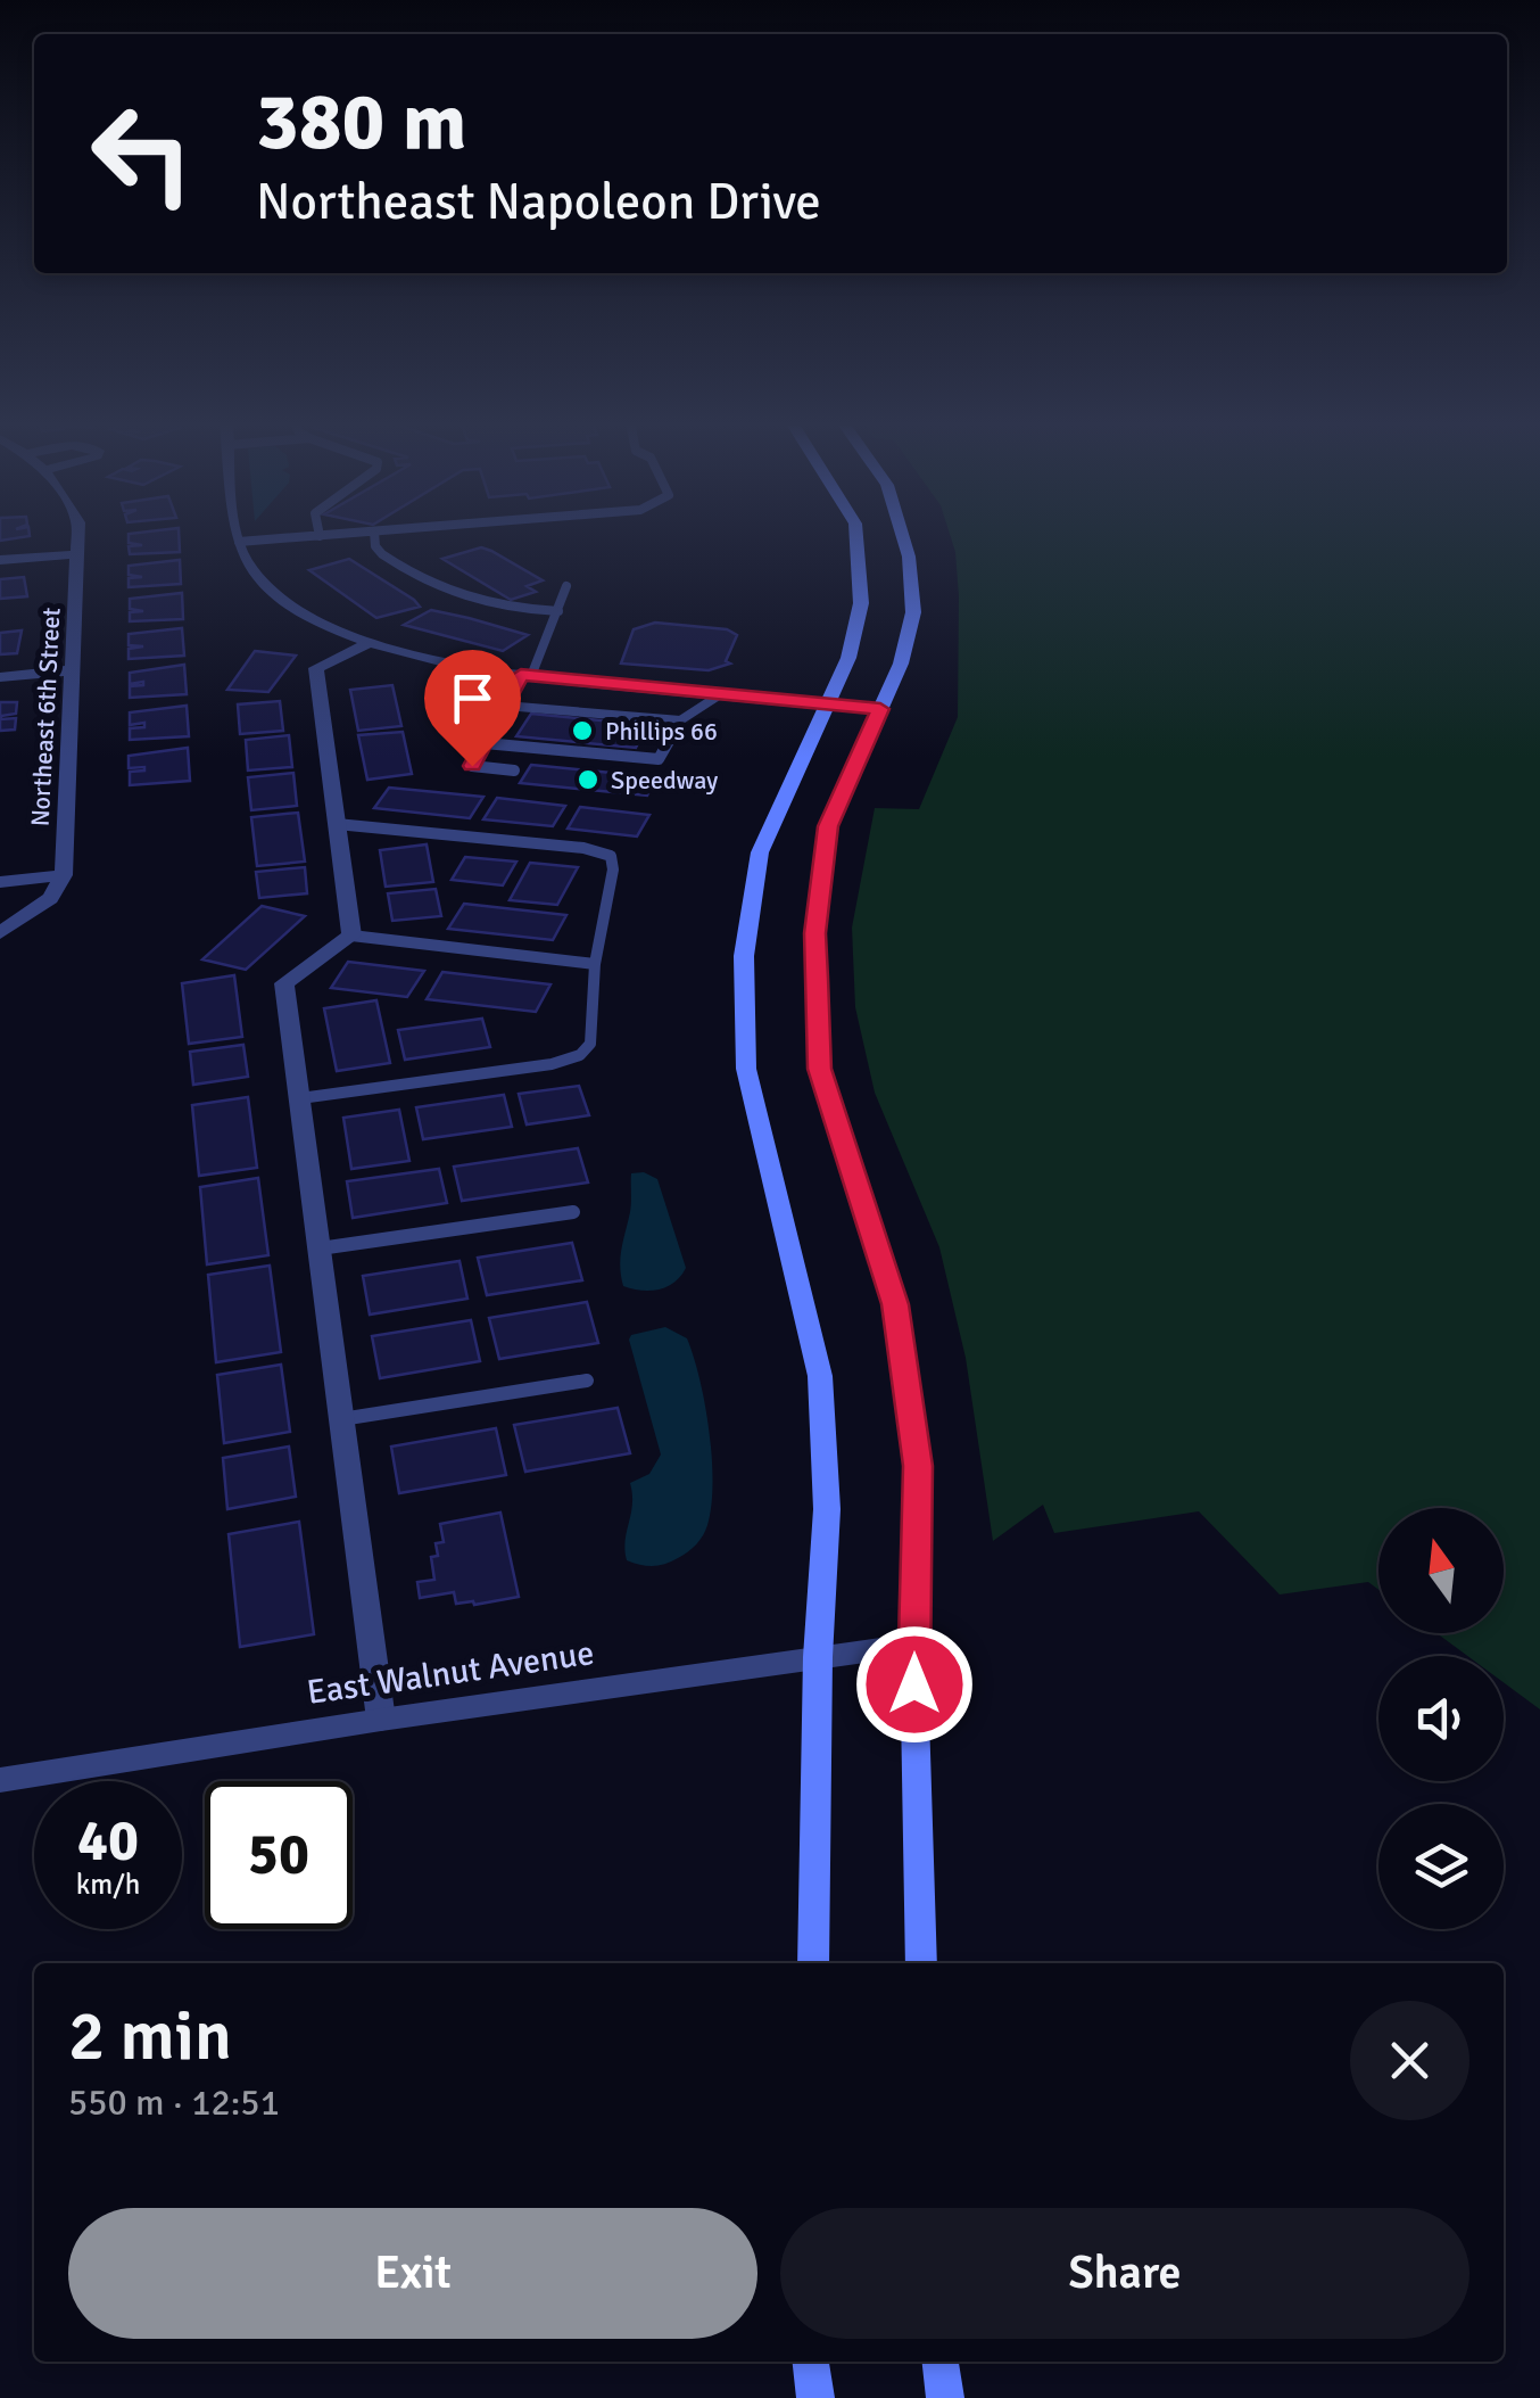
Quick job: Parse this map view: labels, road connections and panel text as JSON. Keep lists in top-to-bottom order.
{
  "streets": {
    "street": ["Northeast 6th Street", "East Walnut Avenue"]
  },
  "places": ["Phillips 66", "Speedway"],
  "north": "top",
  "page": {
    "turn": ["380 m", "Northeast Napoleon Drive"],
    "speed": "40 km/h",
    "limit": "50",
    "heading": ["2 min", "550 m · 12:51"],
    "buttons": ["Exit", "Share"]
  }
}
